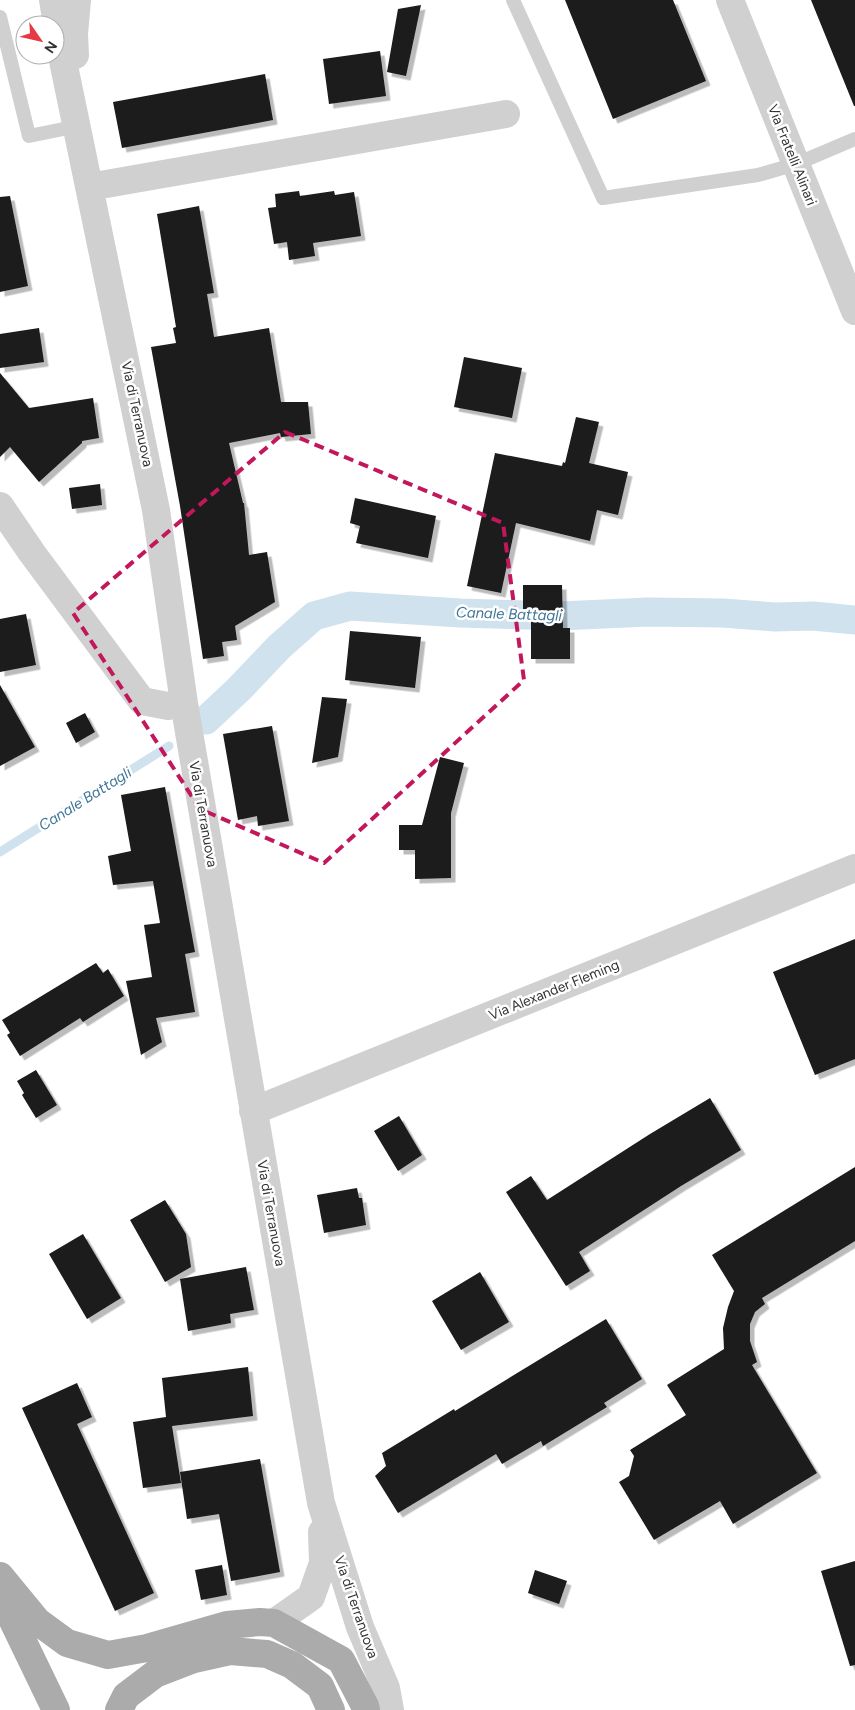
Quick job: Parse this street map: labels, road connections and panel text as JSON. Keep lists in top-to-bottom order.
{
  "streets": {
    "street": ["Via Fratelli Alinari", "Via di Terranuova", "Via Alexander Fleming"]
  },
  "crossings": [
    ["Via di Terranuova", "Via Alexander Fleming"]
  ],
  "water": ["Canale Battagli"],
  "north": "bottom right"
}
